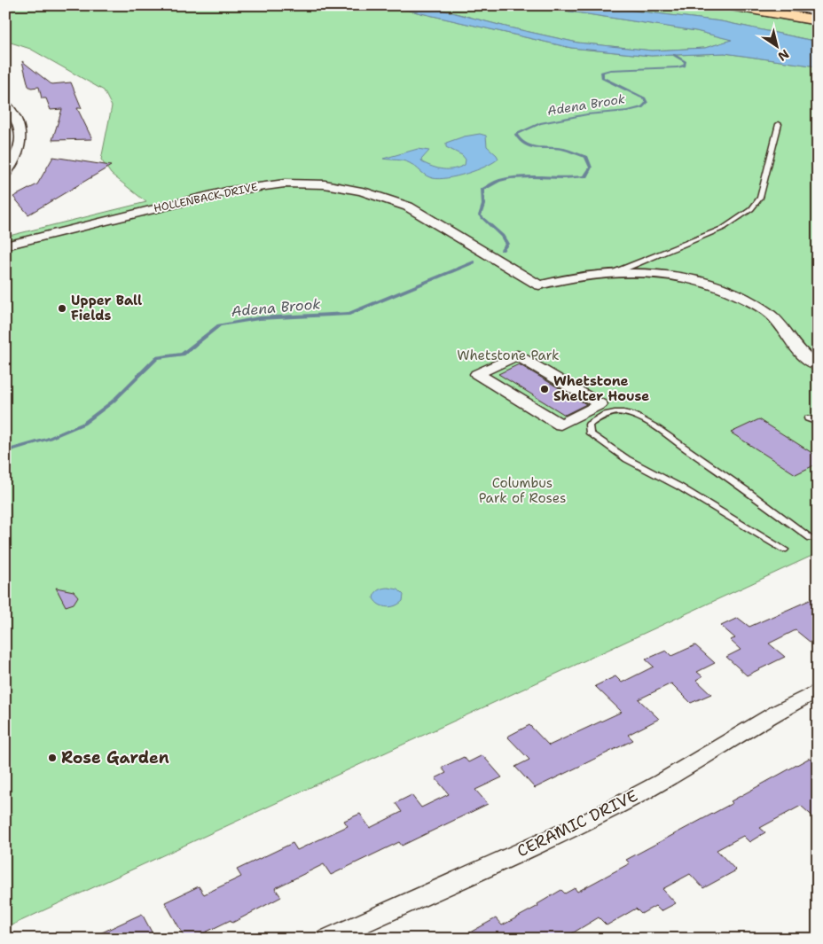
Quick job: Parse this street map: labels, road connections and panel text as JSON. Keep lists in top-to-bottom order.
{
  "streets": {
    "street": ["HOLLENBACK DRIVE", "CERAMIC DRIVE"]
  },
  "water": ["Adena Brook"],
  "parks": ["Whetstone Park", "Columbus Park of Roses"],
  "places": ["Upper Ball Fields", "Whetstone Shelter House", "Rose Garden"],
  "north": "bottom right"
}
